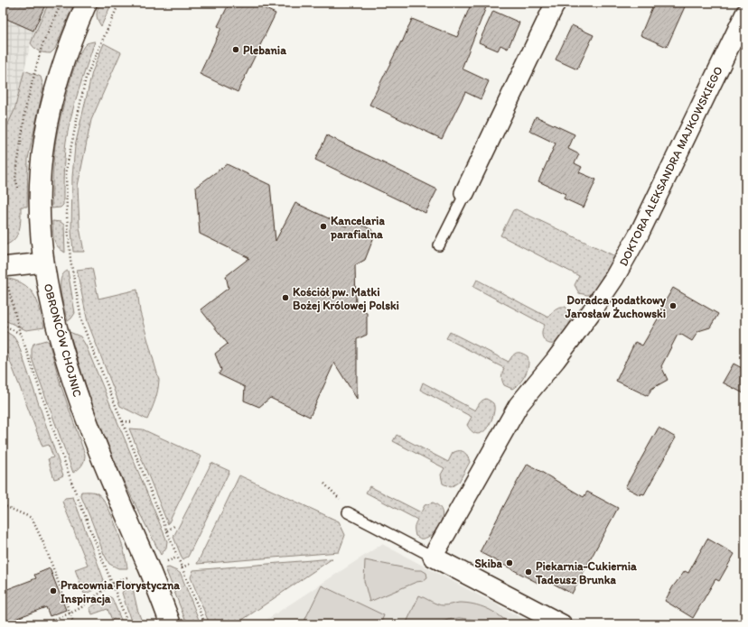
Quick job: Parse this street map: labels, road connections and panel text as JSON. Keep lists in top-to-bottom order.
{
  "streets": {
    "street": ["DOKTORA ALEKSANDRA MAJKOWSKIEGO", "OBROŃCÓW CHOJNIC"]
  },
  "places": [
    "Plebania",
    "Kancelaria parafialna",
    "Kościół pw. Matki Bożej Królowej Polski",
    "Doradca podatkowy Jarosław Żuchowski",
    "Skiba",
    "Piekarnia-Cukiernia Tadeusz Brunka",
    "Pracownia Florystyczna Inspiracja"
  ]
}
